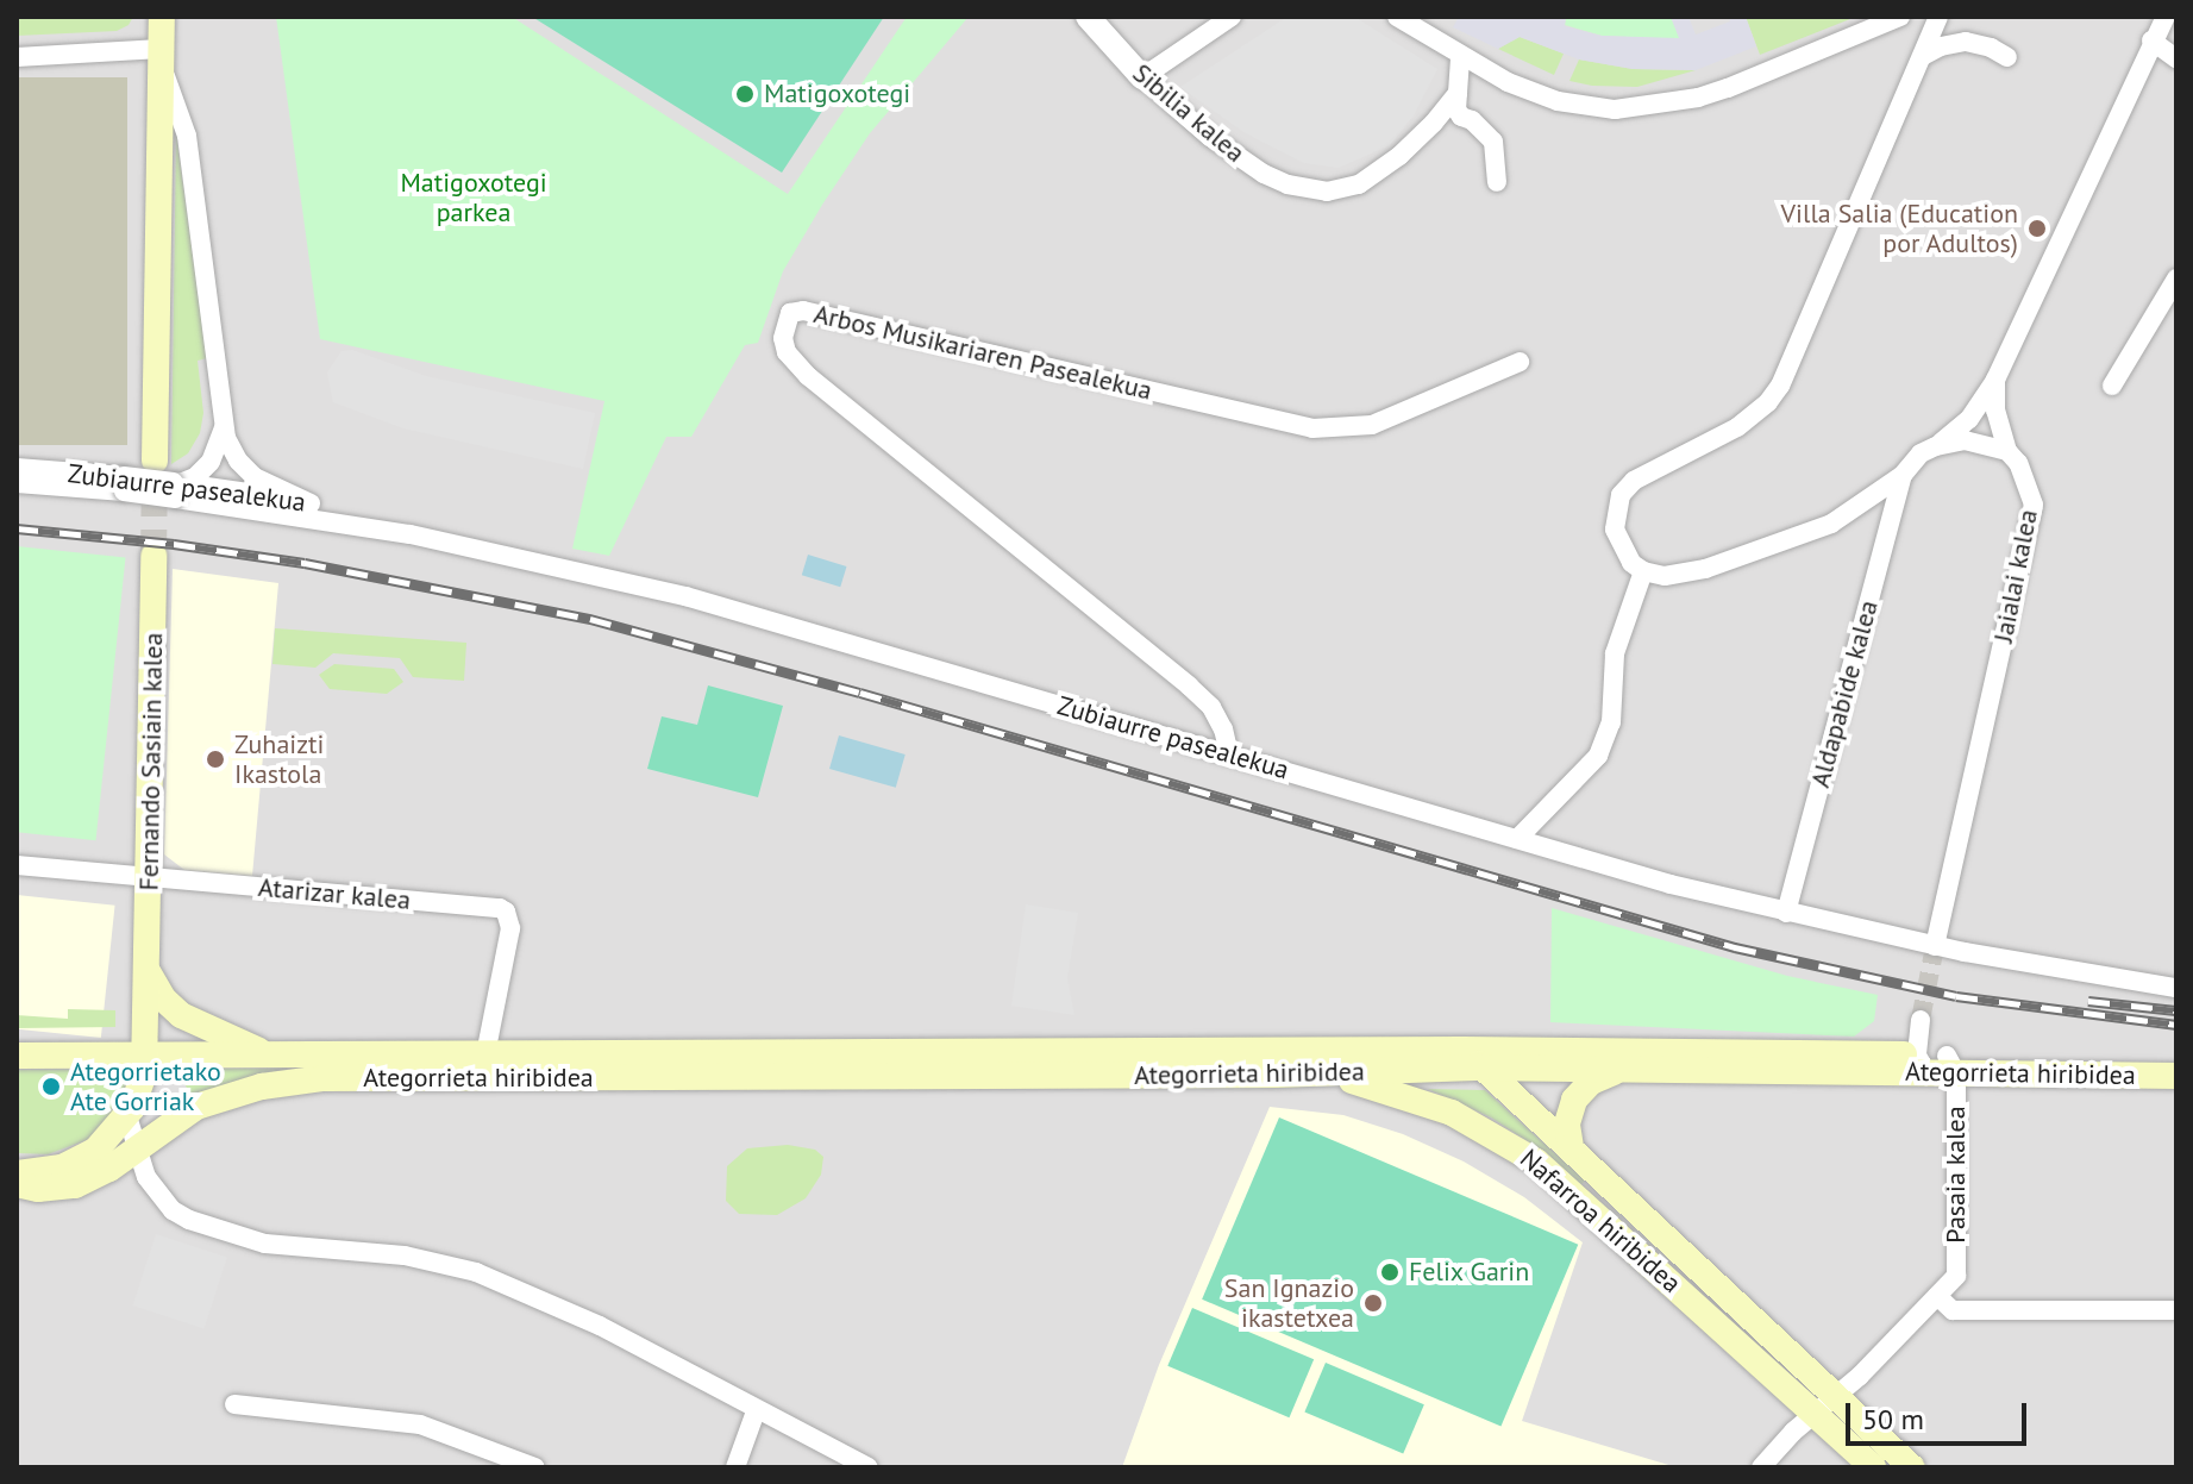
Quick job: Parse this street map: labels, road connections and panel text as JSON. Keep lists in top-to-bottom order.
{
  "streets": {
    "main road": ["Fernando Sasiain kalea", "Ategorrieta hiribidea", "Nafarroa hiribidea"],
    "street": [
      "Sibilia kalea",
      "Arbos Musikariaren Pasealekua",
      "Zubiaurre pasealekua",
      "Jaialai kalea",
      "Aldapabide kalea",
      "Atarizar kalea",
      "Pasaia kalea"
    ]
  },
  "crossings": [
    ["Arbos Musikariaren Pasealekua", "Zubiaurre pasealekua"],
    ["Zubiaurre pasealekua", "Jaialai kalea"],
    ["Zubiaurre pasealekua", "Aldapabide kalea"],
    ["Fernando Sasiain kalea", "Atarizar kalea"],
    ["Fernando Sasiain kalea", "Ategorrieta hiribidea"],
    ["Atarizar kalea", "Ategorrieta hiribidea"],
    ["Ategorrieta hiribidea", "Pasaia kalea"],
    ["Ategorrieta hiribidea", "Nafarroa hiribidea"],
    ["Pasaia kalea", "Nafarroa hiribidea"]
  ],
  "parks": ["Matigoxotegi parkea"],
  "places": [
    "Matigoxotegi",
    "Villa Salia (Education por Adultos)",
    "Zuhaizti Ikastola",
    "Ategorrietako Ate Gorriak",
    "Felix Garin",
    "San Ignazio ikastetxea"
  ],
  "scale_bar": "50 m"
}
